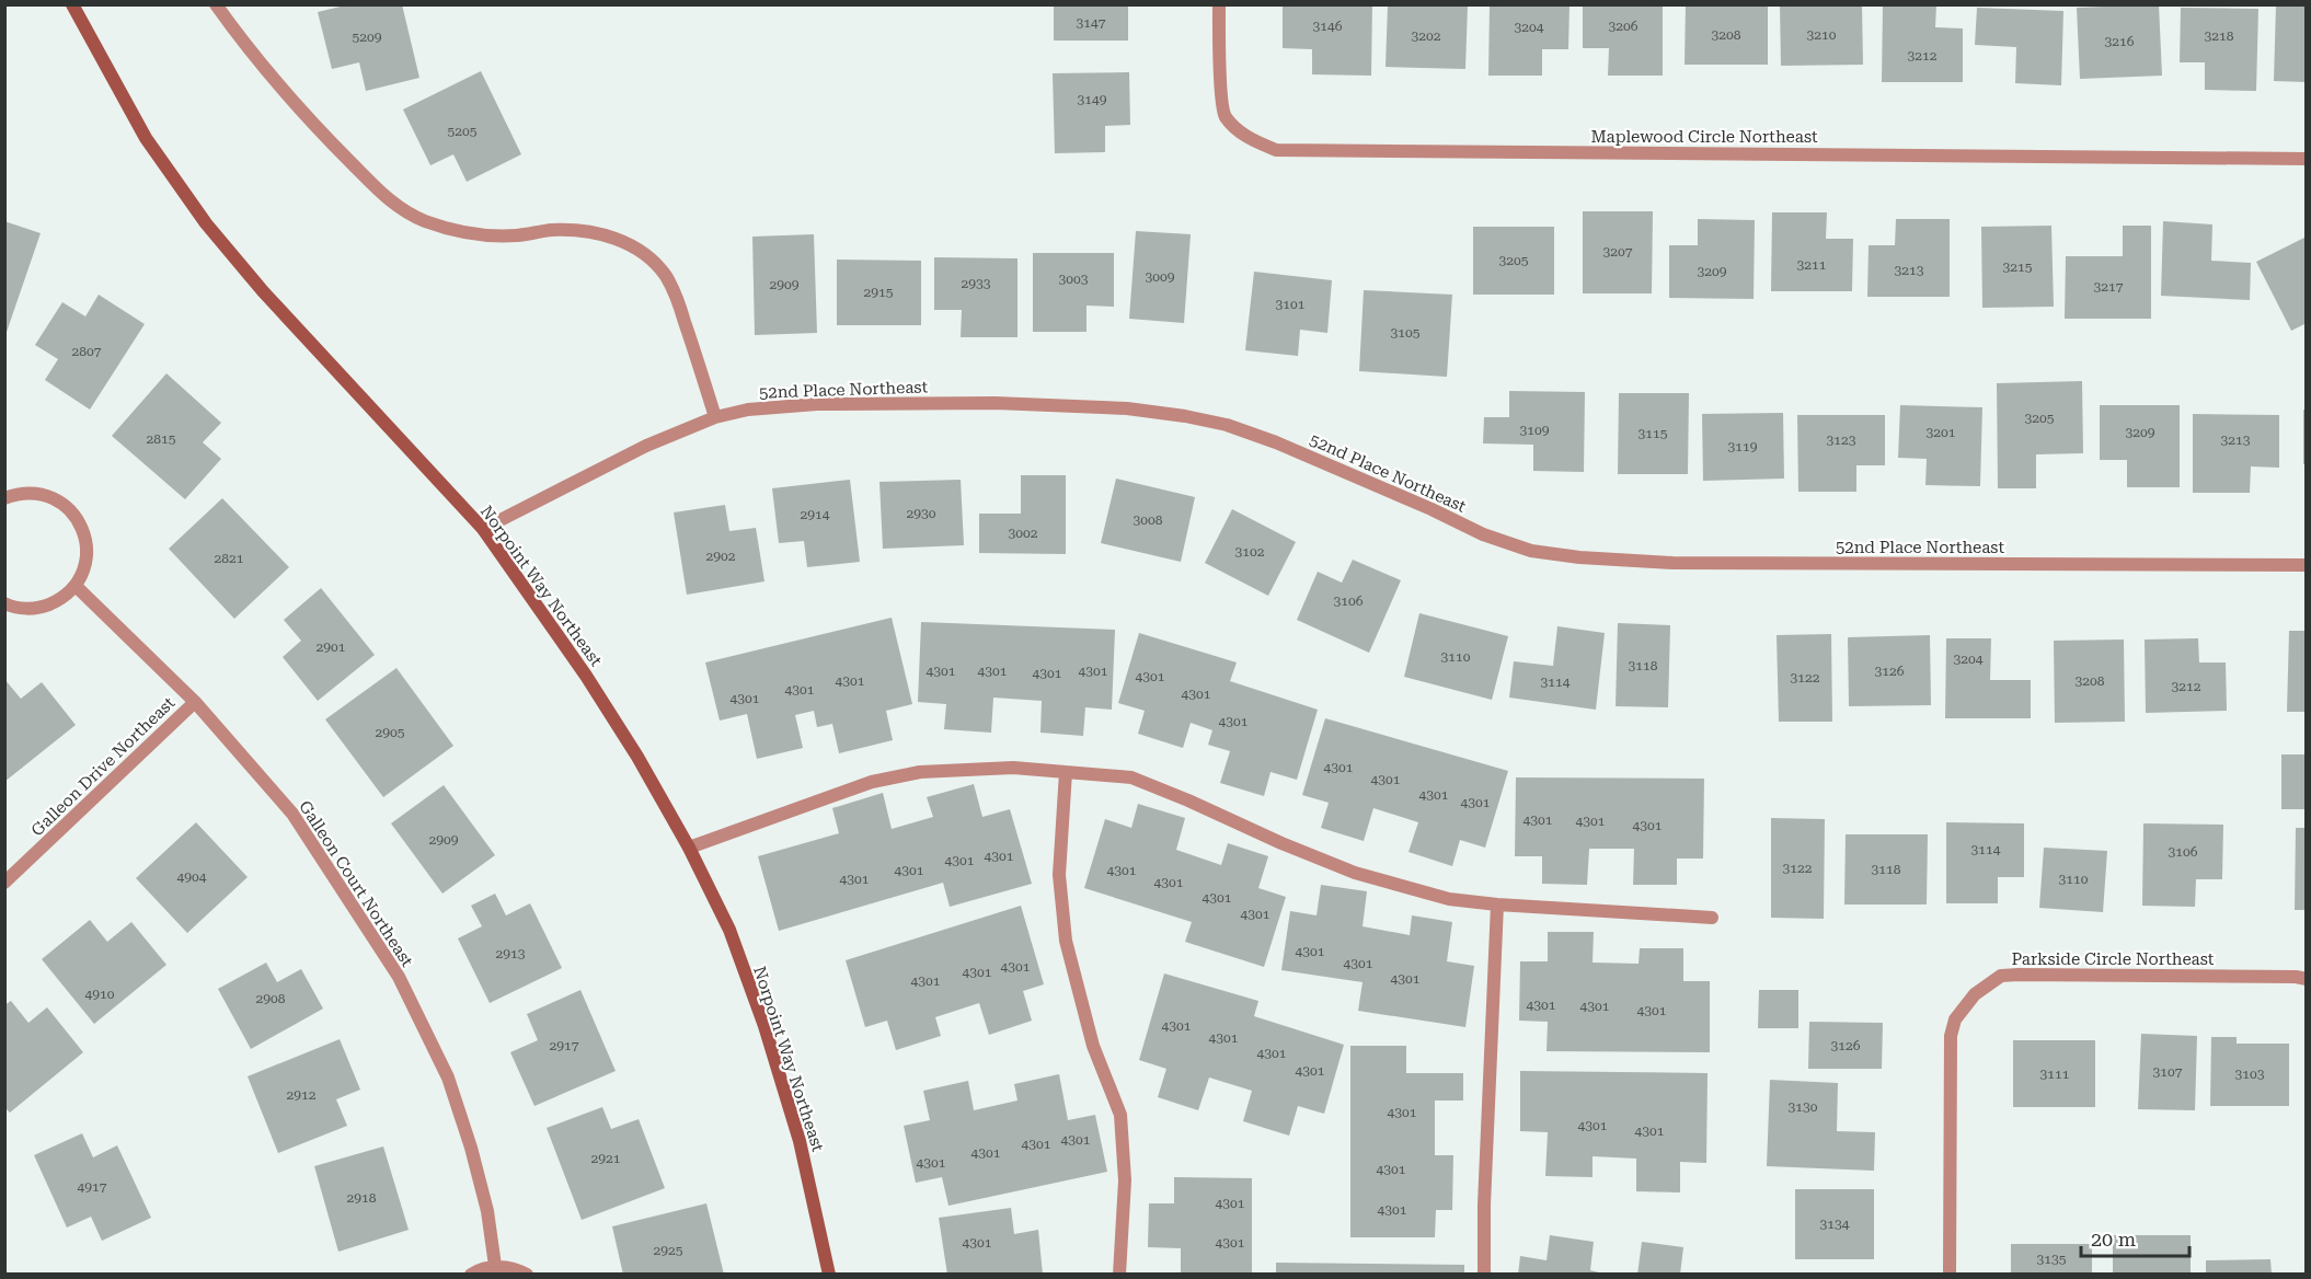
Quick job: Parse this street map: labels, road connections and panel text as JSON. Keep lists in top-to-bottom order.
{
  "streets": {
    "street": [
      "Maplewood Circle Northeast",
      "52nd Place Northeast",
      "Norpoint Way Northeast",
      "Galleon Drive Northeast",
      "Galleon Court Northeast",
      "Parkside Circle Northeast"
    ]
  },
  "crossings": [
    ["52nd Place Northeast", "Norpoint Way Northeast"],
    ["Galleon Drive Northeast", "Galleon Court Northeast"]
  ],
  "house_numbers": [
    "3147",
    "3146",
    "3206",
    "3204",
    "3208",
    "3210",
    "3202",
    "3218",
    "5209",
    "3216",
    "3212",
    "3149",
    "5205",
    "3207",
    "3205",
    "3211",
    "3215",
    "3213",
    "3209",
    "3009",
    "3003",
    "2933",
    "2909",
    "3217",
    "2915",
    "3101",
    "3105",
    "2807",
    "3205",
    "3109",
    "3201",
    "3209",
    "3115",
    "2815",
    "3123",
    "3213",
    "3119",
    "2930",
    "2914",
    "3008",
    "3002",
    "3102",
    "2902",
    "2821",
    "3106",
    "2901",
    "3110",
    "3204",
    "3118",
    "4301",
    "4301",
    "4301",
    "3126",
    "4301",
    "4301",
    "3122",
    "4301",
    "3208",
    "3114",
    "3212",
    "4301",
    "4301",
    "4301",
    "4301",
    "2905",
    "4301",
    "4301",
    "4301",
    "4301",
    "4301",
    "4301",
    "4301",
    "2909",
    "3114",
    "3106",
    "4301",
    "4301",
    "3122",
    "3118",
    "4301",
    "4301",
    "4904",
    "4301",
    "3110",
    "4301",
    "4301",
    "4301",
    "4301",
    "2913",
    "4301",
    "4301",
    "4301",
    "4301",
    "4301",
    "4910",
    "2908",
    "4301",
    "4301",
    "4301",
    "4301",
    "4301",
    "2917",
    "3126",
    "4301",
    "4301",
    "3107",
    "3111",
    "3103",
    "2912",
    "3130",
    "4301",
    "4301",
    "4301",
    "4301",
    "4301",
    "4301",
    "2921",
    "4301",
    "4301",
    "4917",
    "2918",
    "4301",
    "4301",
    "3134",
    "4301",
    "4301",
    "2925",
    "3135"
  ],
  "scale_bar": "20 m"
}
